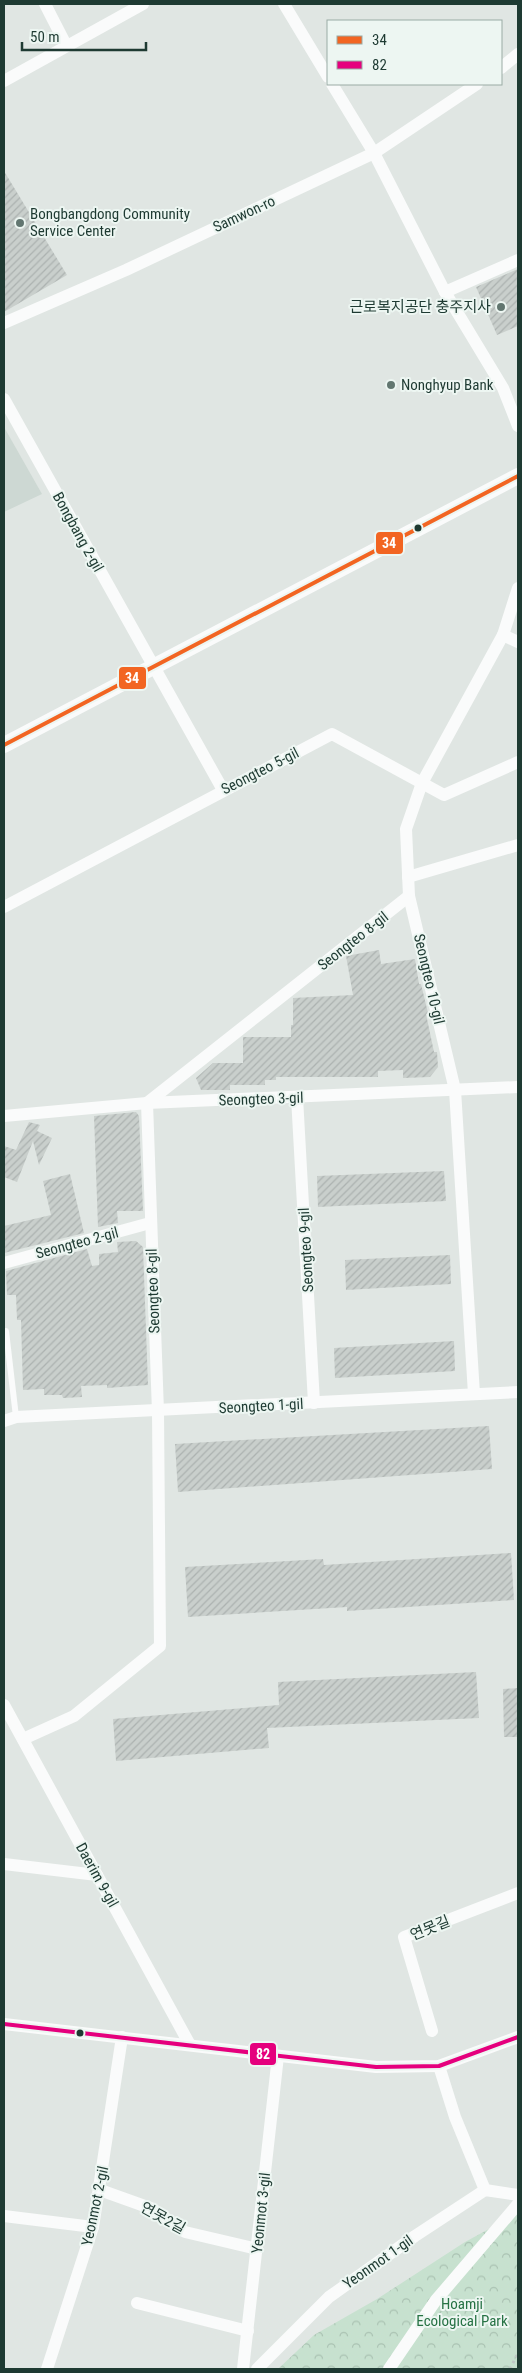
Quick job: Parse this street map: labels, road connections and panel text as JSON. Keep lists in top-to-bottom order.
{
  "streets": {
    "street": [
      "Samwon-ro",
      "Bongbang 2-gil",
      "Seongteo 5-gil",
      "Seongteo 8-gil",
      "Seongteo 10-gil",
      "Seongteo 3-gil",
      "Seongteo 2-gil",
      "Seongteo 9-gil",
      "Seongteo 1-gil",
      "Daerim 9-gil",
      "연못길",
      "Yeonmot 2-gil",
      "Yeonmot 3-gil",
      "연못2길",
      "Yeonmot 1-gil"
    ]
  },
  "crossings": [
    ["Bongbang 2-gil", "Seongteo 5-gil"],
    ["Seongteo 5-gil", "Seongteo 10-gil"],
    ["Seongteo 8-gil", "Seongteo 10-gil"],
    ["Seongteo 8-gil", "Seongteo 3-gil"],
    ["Seongteo 8-gil", "Seongteo 2-gil"],
    ["Seongteo 8-gil", "Seongteo 1-gil"],
    ["Seongteo 8-gil", "Daerim 9-gil"],
    ["Seongteo 10-gil", "Seongteo 3-gil"],
    ["Seongteo 10-gil", "Seongteo 1-gil"],
    ["Seongteo 3-gil", "Seongteo 9-gil"],
    ["Seongteo 9-gil", "Seongteo 1-gil"],
    ["Yeonmot 2-gil", "연못2길"],
    ["Yeonmot 3-gil", "연못2길"]
  ],
  "parks": ["Hoamji Ecological Park"],
  "places": ["Bongbangdong Community Service Center", "근로복지공단 충주지사", "Nonghyup Bank"],
  "lines": ["transit line 34", "transit line 82"],
  "legend": ["34", "82"],
  "scale_bar": "50 m"
}
